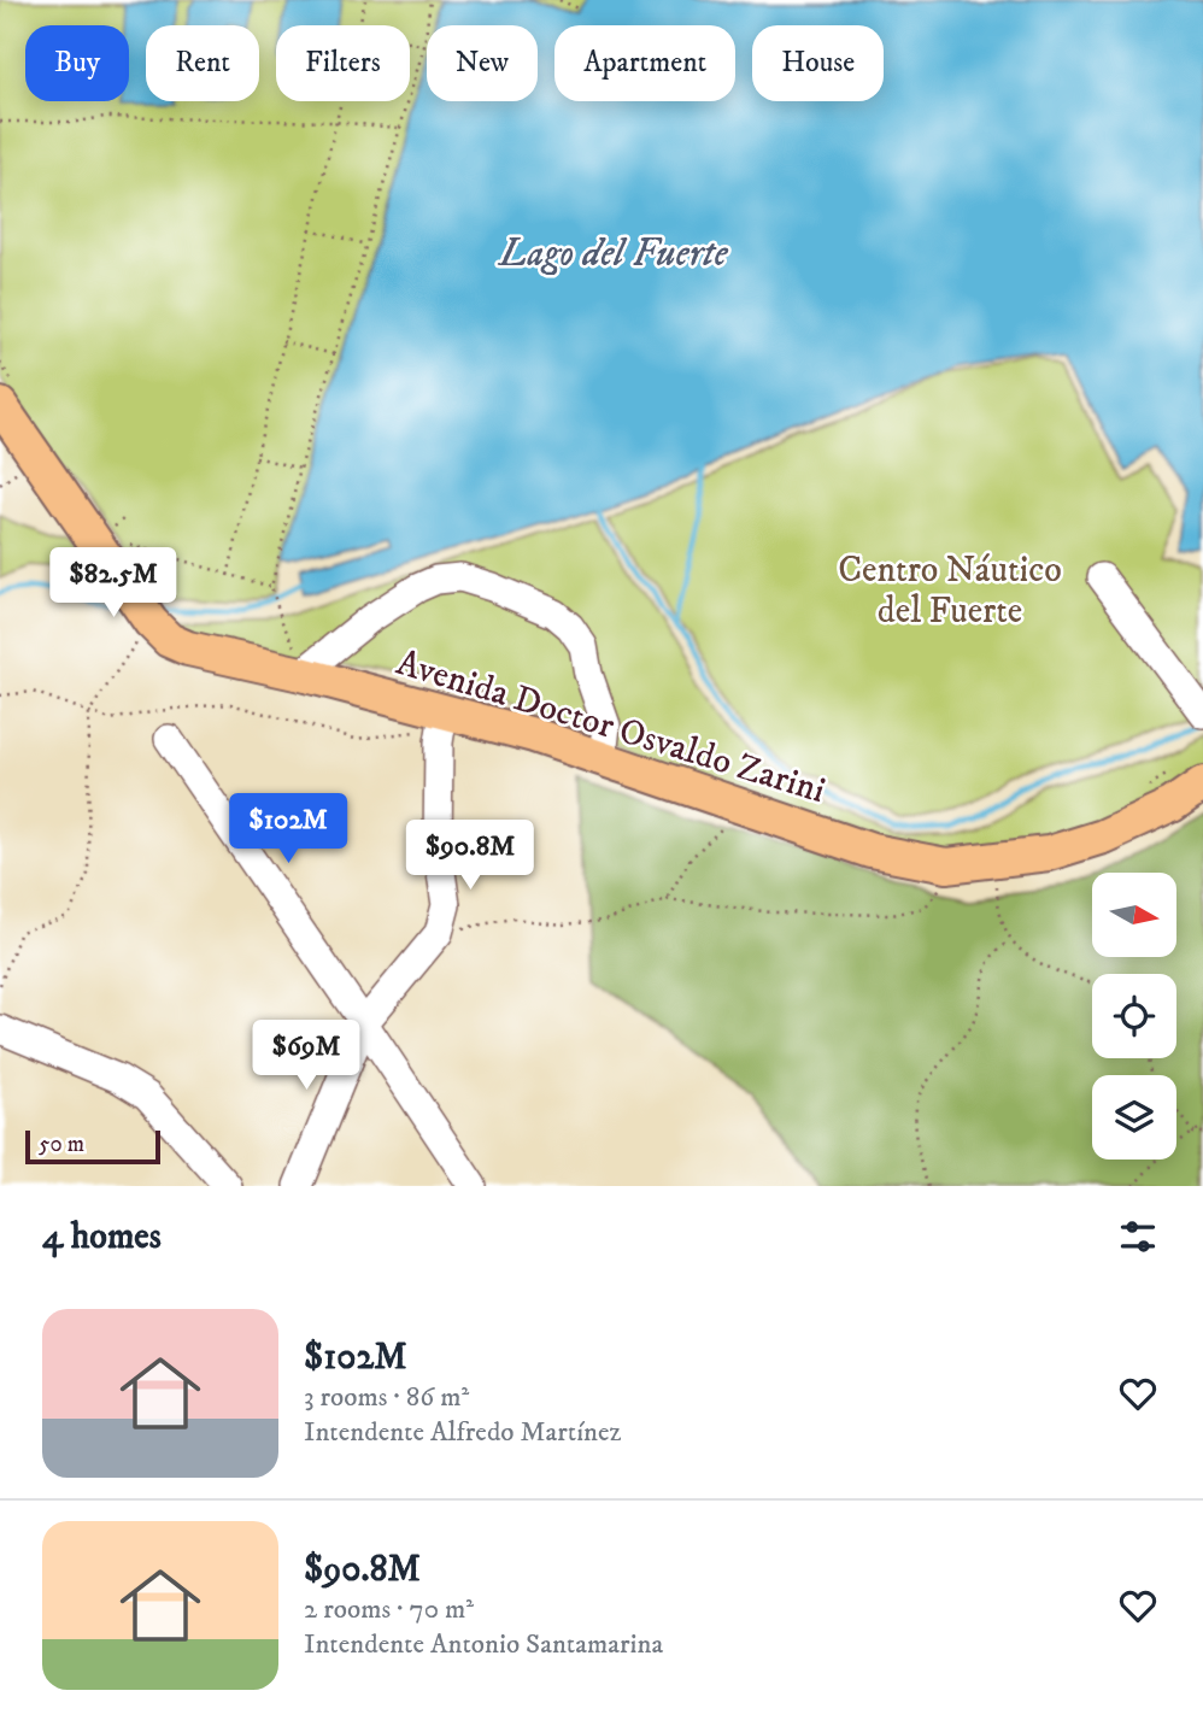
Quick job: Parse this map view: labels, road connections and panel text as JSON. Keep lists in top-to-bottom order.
{
  "streets": {
    "main road": ["Avenida Doctor Osvaldo Zarini"]
  },
  "water": ["Lago del Fuerte"],
  "parks": ["Centro Náutico del Fuerte"],
  "scale_bar": "50 m",
  "north": "right",
  "page": {
    "chip": [
      "Buy",
      "Rent",
      "Filters",
      "New",
      "Apartment",
      "House"
    ],
    "price": [
      "$82.5M",
      "$102M",
      "$90.8M",
      "$69M"
    ],
    "scale": "50 m",
    "heading": "4 homes",
    "list": [
      {
        "name": "$102M",
        "note": "3 rooms · 86 m² · Intendente Alfredo Martínez"
      },
      {
        "name": "$90.8M",
        "note": "2 rooms · 70 m² · Intendente Antonio Santamarina"
      }
    ]
  }
}
